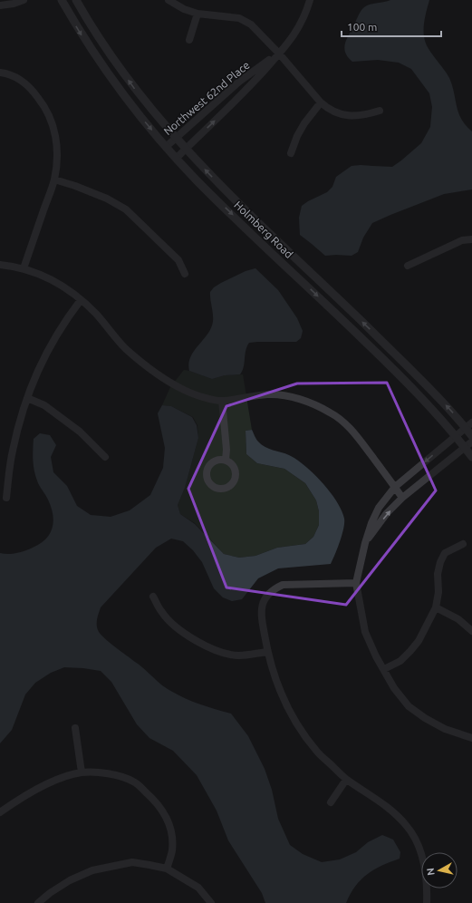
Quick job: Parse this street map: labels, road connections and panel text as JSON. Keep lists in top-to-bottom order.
{
  "streets": {
    "street": ["Northwest 62nd Place", "Holmberg Road"]
  },
  "crossings": [
    ["Northwest 62nd Place", "Holmberg Road"]
  ],
  "scale_bar": "100 m",
  "north": "left"
}
